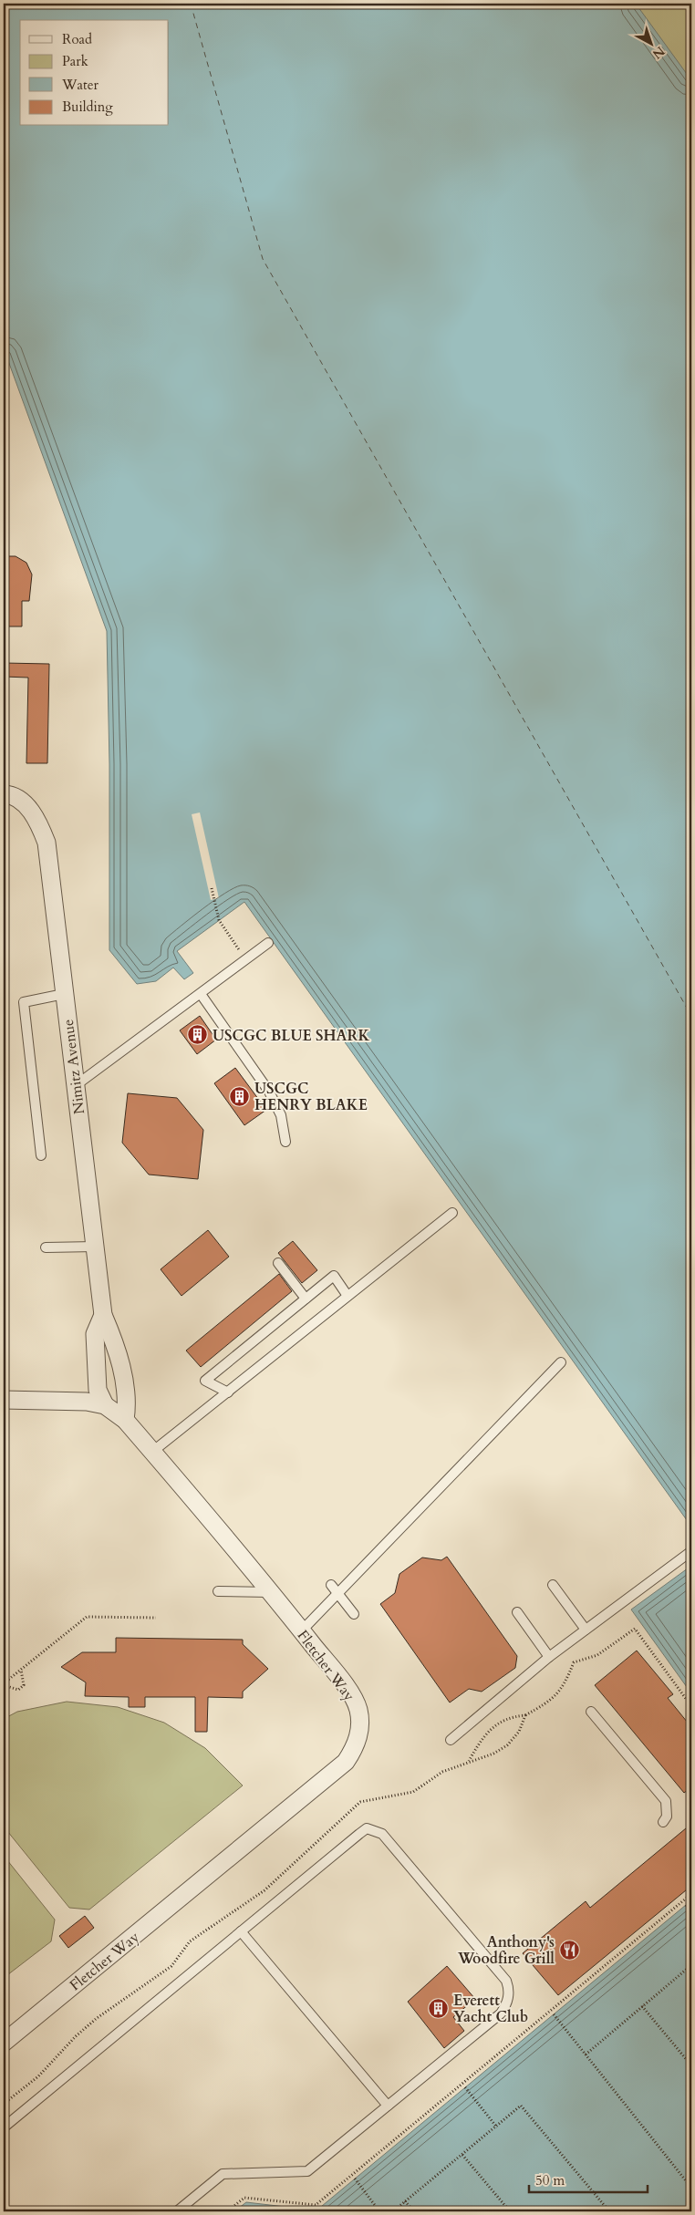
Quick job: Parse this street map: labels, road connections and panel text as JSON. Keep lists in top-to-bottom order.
{
  "streets": {
    "street": ["Nimitz Avenue", "Fletcher Way"]
  },
  "crossings": [
    ["Nimitz Avenue", "Fletcher Way"]
  ],
  "places": {
    "building": ["USCGC BLUE SHARK", "USCGC HENRY BLAKE", "Everett Yacht Club"],
    "restaurant": ["Anthony's Woodfire Grill"]
  },
  "legend": [
    "Road",
    "Park",
    "Water",
    "Building"
  ],
  "scale_bar": "50 m",
  "north": "bottom right"
}
